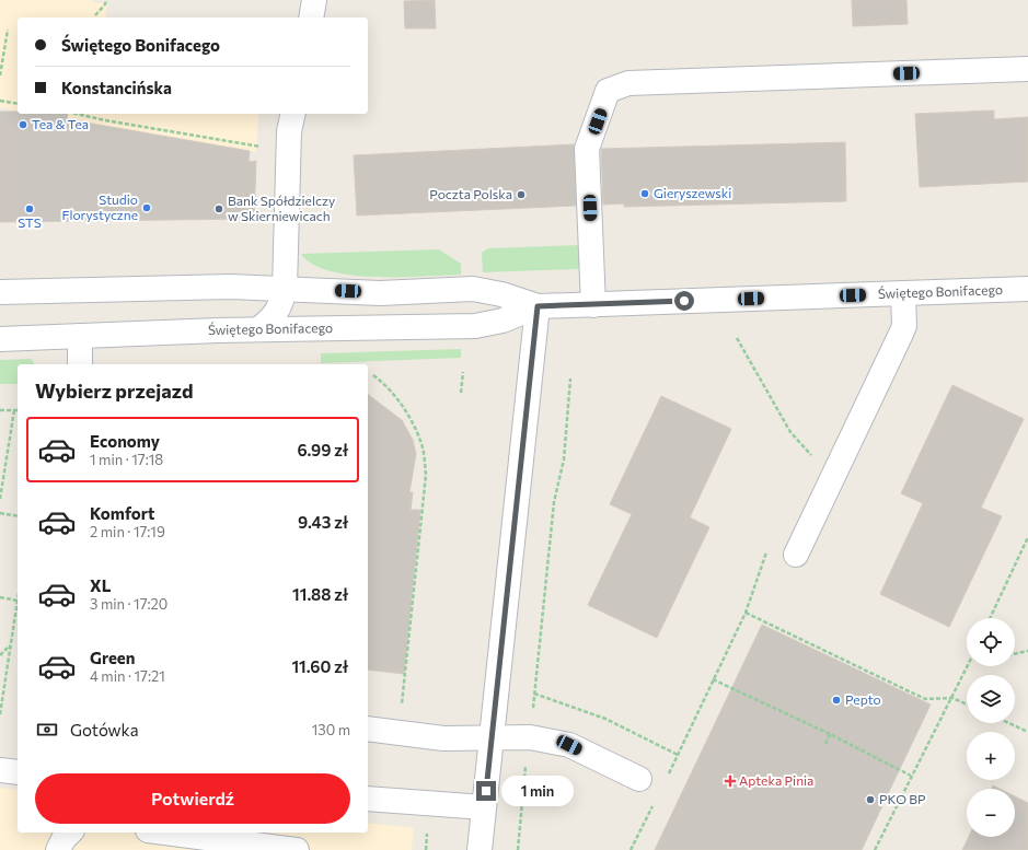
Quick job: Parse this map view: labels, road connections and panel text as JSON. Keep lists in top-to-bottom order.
{
  "streets": {
    "street": ["Świętego Bonifacego"]
  },
  "places": {
    "other": [
      "Tea & Tea",
      "Gieryszewski",
      "Poczta Polska",
      "Studio Florystyczne",
      "STS",
      "Bank Spółdzielczy w Skierniewicach",
      "Pepto",
      "PKO BP"
    ],
    "health": ["Apteka Pinia"]
  },
  "page": {
    "banner": ["Świętego Bonifacego", "Konstancińska"],
    "heading": "Wybierz przejazd",
    "list": [
      {
        "name": "Economy",
        "note": "1 min · 17:18",
        "value": "6.99 zł"
      },
      {
        "name": "Komfort",
        "note": "2 min · 17:19",
        "value": "9.43 zł"
      },
      {
        "name": "XL",
        "note": "3 min · 17:20",
        "value": "11.88 zł"
      },
      {
        "name": "Green",
        "note": "4 min · 17:21",
        "value": "11.60 zł"
      }
    ],
    "map_buttons": ["+", "−"],
    "pay": ["Gotówka", "130 m"],
    "buttons": "Potwierdź",
    "bubble": "1 min"
  }
}
